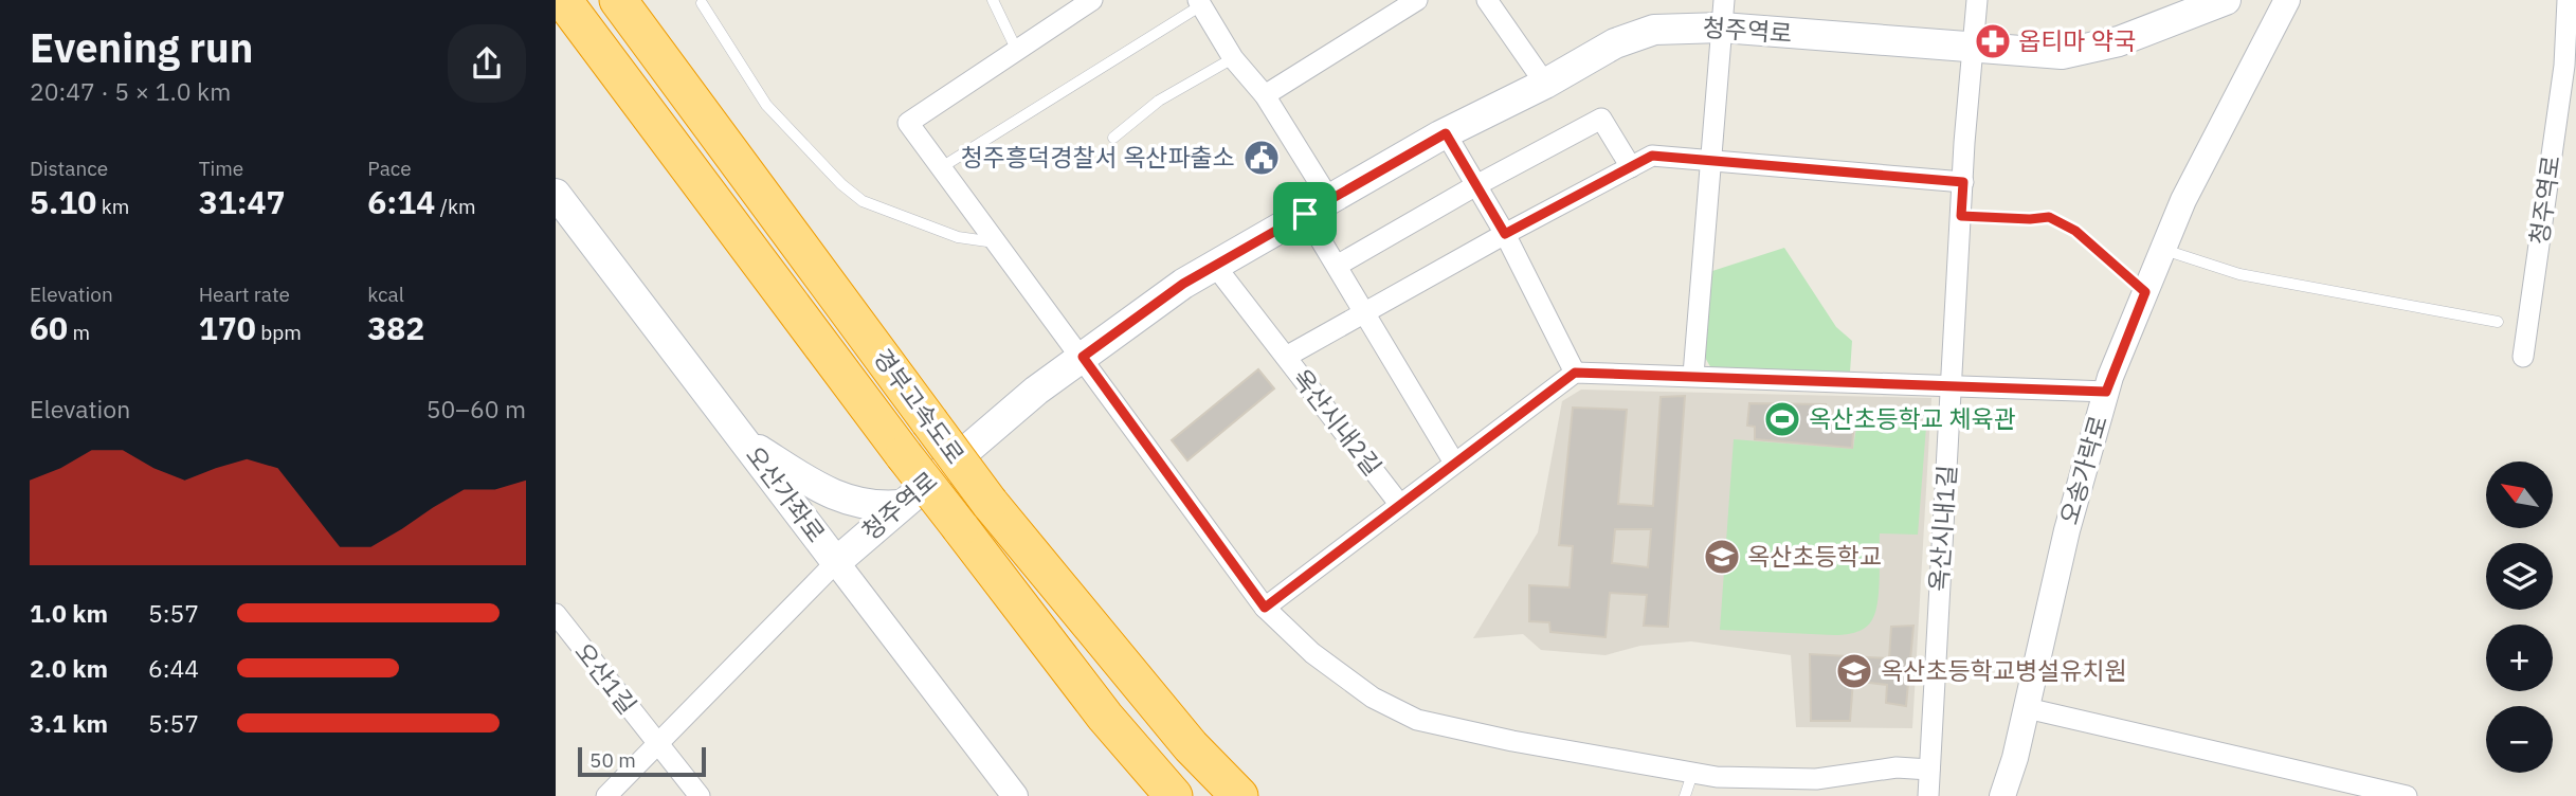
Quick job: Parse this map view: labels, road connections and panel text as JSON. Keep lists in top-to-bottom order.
{
  "streets": {
    "highway": ["경부고속도로"],
    "main road": ["청주역로", "오산가좌로"],
    "street": [
      "옥산시내2길",
      "오송가락로",
      "옥산시내1길",
      "오산1길"
    ]
  },
  "crossings": [
    ["청주역로", "옥산시내2길"],
    ["청주역로", "오산가좌로"],
    ["청주역로", "옥산시내1길"],
    ["청주역로", "오산1길"],
    ["옥산시내2길", "옥산시내1길"]
  ],
  "places": {
    "pharmacy": ["옵티마 약국"],
    "public building": ["청주흥덕경찰서 옥산파출소"],
    "sports": ["옥산초등학교 체육관"],
    "school or university": ["옥산초등학교", "옥산초등학교병설유치원"]
  },
  "scale_bar": "50 m",
  "north": "top left",
  "page": {
    "heading": ["Evening run", "20:47 · 5 × 1.0 km"],
    "stats": [
      ["Distance", "5.10 km"],
      ["Time", "31:47"],
      ["Pace", "6:14 /km"],
      ["Elevation", "60 m"],
      ["Heart rate", "170 bpm"],
      ["kcal", "382"]
    ],
    "chart": ["Elevation", "50–60 m"],
    "map_buttons": ["+", "−"],
    "list": [
      {
        "name": "1.0 km",
        "note": "5:57"
      },
      {
        "name": "2.0 km",
        "note": "6:44"
      },
      {
        "name": "3.1 km",
        "note": "5:57"
      }
    ],
    "scale": "50 m"
  }
}
